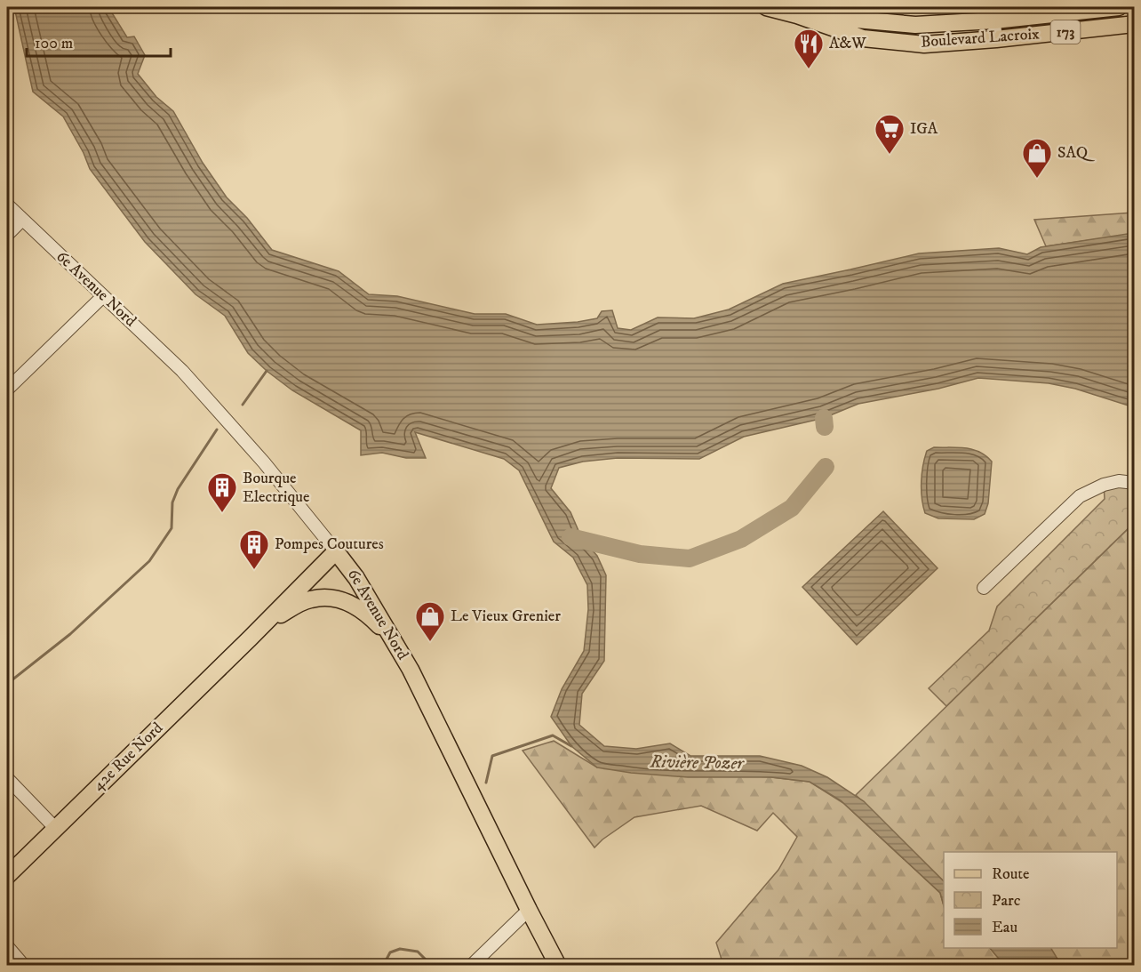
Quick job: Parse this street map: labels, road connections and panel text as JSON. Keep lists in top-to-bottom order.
{
  "streets": {
    "main road": [
      "173",
      "Boulevard Lacroix",
      "6e Avenue Nord",
      "42e Rue Nord"
    ]
  },
  "crossings": [
    ["6e Avenue Nord", "42e Rue Nord"]
  ],
  "water": ["Rivière Pozer"],
  "places": {
    "restaurant": ["A&W"],
    "supermarket": ["IGA"],
    "shop": ["SAQ", "Le Vieux Grenier"],
    "building": ["Bourque Electrique", "Pompes Coutures"]
  },
  "legend": ["Route", "Parc", "Eau"],
  "scale_bar": "100 m"
}
